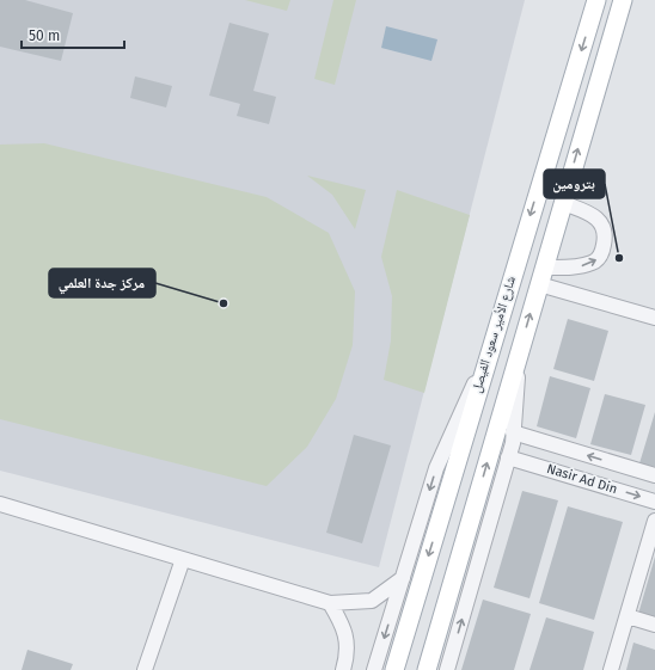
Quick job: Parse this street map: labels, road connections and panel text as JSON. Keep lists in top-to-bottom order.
{
  "streets": {
    "main road": ["شارع الأمير سعود الفيصل"],
    "street": ["Nasir Ad Din"]
  },
  "places": ["بترومين", "مركز جدة العلمي"],
  "scale_bar": "50 m"
}
